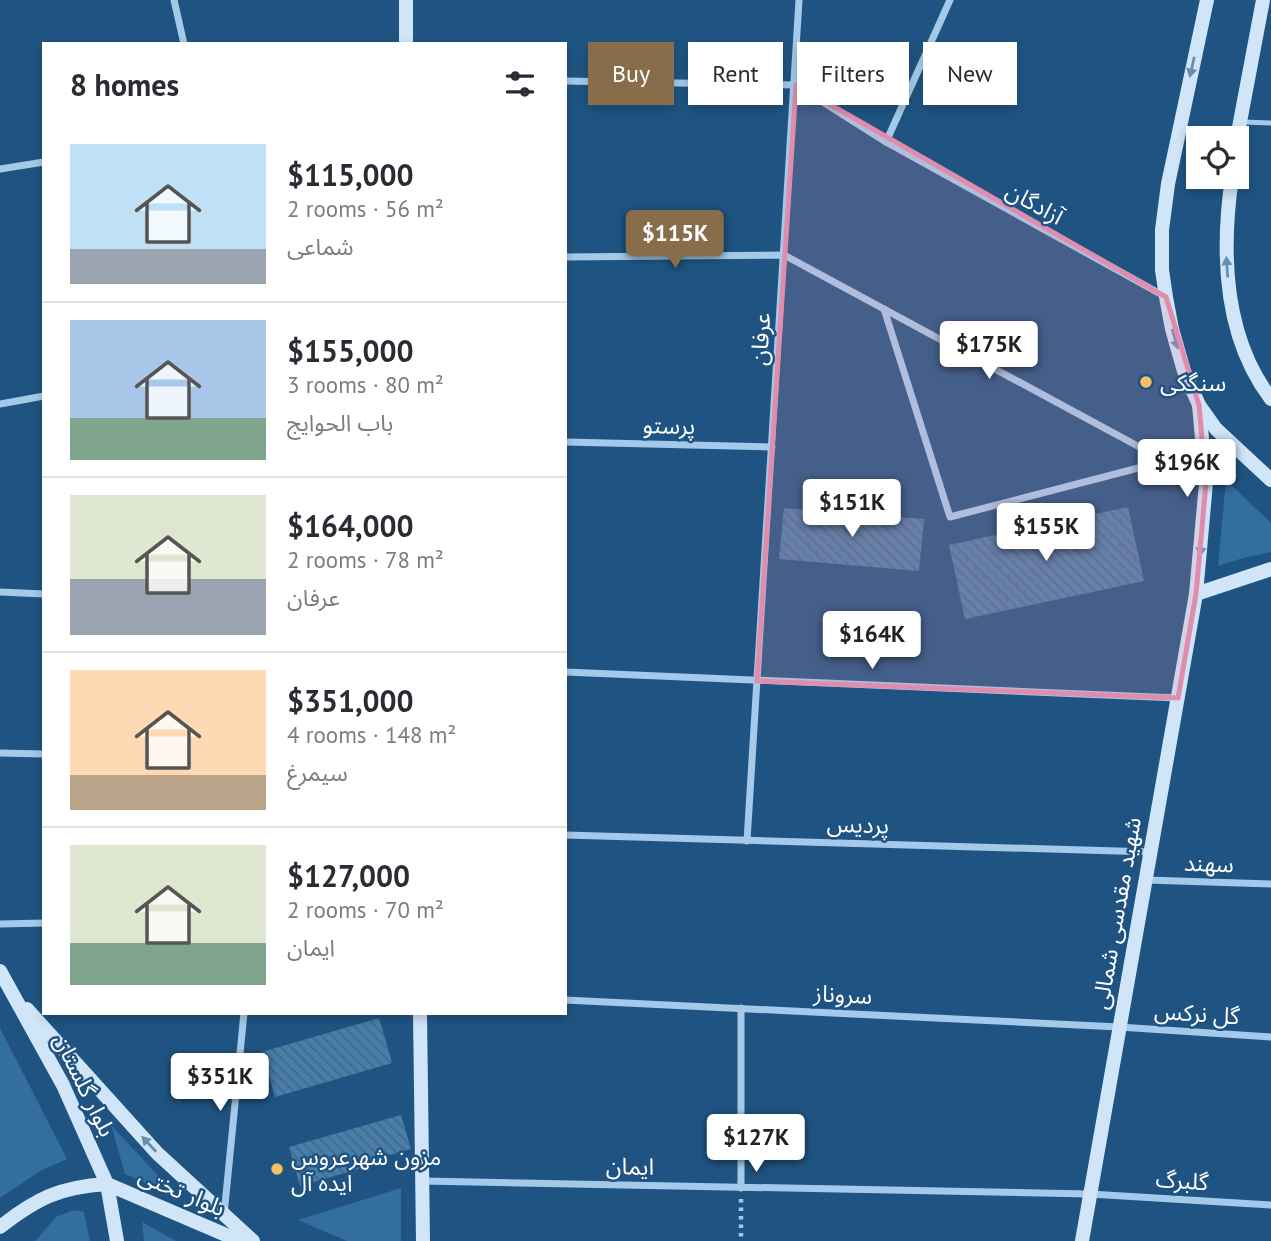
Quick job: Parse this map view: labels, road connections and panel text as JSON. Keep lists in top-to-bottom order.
{
  "streets": {
    "main road": ["شهید مقدسی شمالی", "بلوار گلستان", "بلوار تختی"],
    "street": [
      "آزادگان",
      "عرفان",
      "پرستو",
      "پردیس",
      "سهند",
      "سروناز",
      "گل نرکس",
      "ایمان",
      "گلبرگ"
    ]
  },
  "crossings": [
    ["آزادگان", "عرفان"],
    ["عرفان", "پرستو"],
    ["عرفان", "پردیس"],
    ["پردیس", "شهید مقدسی شمالی"],
    ["سهند", "شهید مقدسی شمالی"],
    ["شهید مقدسی شمالی", "سروناز"],
    ["شهید مقدسی شمالی", "گل نرکس"],
    ["شهید مقدسی شمالی", "ایمان"],
    ["شهید مقدسی شمالی", "گلبرگ"],
    ["سروناز", "گل نرکس"],
    ["بلوار گلستان", "بلوار تختی"],
    ["ایمان", "گلبرگ"]
  ],
  "places": ["سنگکی", "مزون شهرعروس ایده آل"],
  "page": {
    "chip": [
      "Buy",
      "Rent",
      "Filters",
      "New"
    ],
    "heading": "8 homes",
    "list": [
      {
        "name": "$115,000",
        "note": "2 rooms · 56 m² · شماعی"
      },
      {
        "name": "$155,000",
        "note": "3 rooms · 80 m² · باب الحوایج"
      },
      {
        "name": "$164,000",
        "note": "2 rooms · 78 m² · عرفان"
      },
      {
        "name": "$351,000",
        "note": "4 rooms · 148 m² · سیمرغ"
      },
      {
        "name": "$127,000",
        "note": "2 rooms · 70 m² · ایمان"
      }
    ],
    "price": [
      "$115K",
      "$175K",
      "$196K",
      "$151K",
      "$155K",
      "$164K",
      "$351K",
      "$127K"
    ]
  }
}
